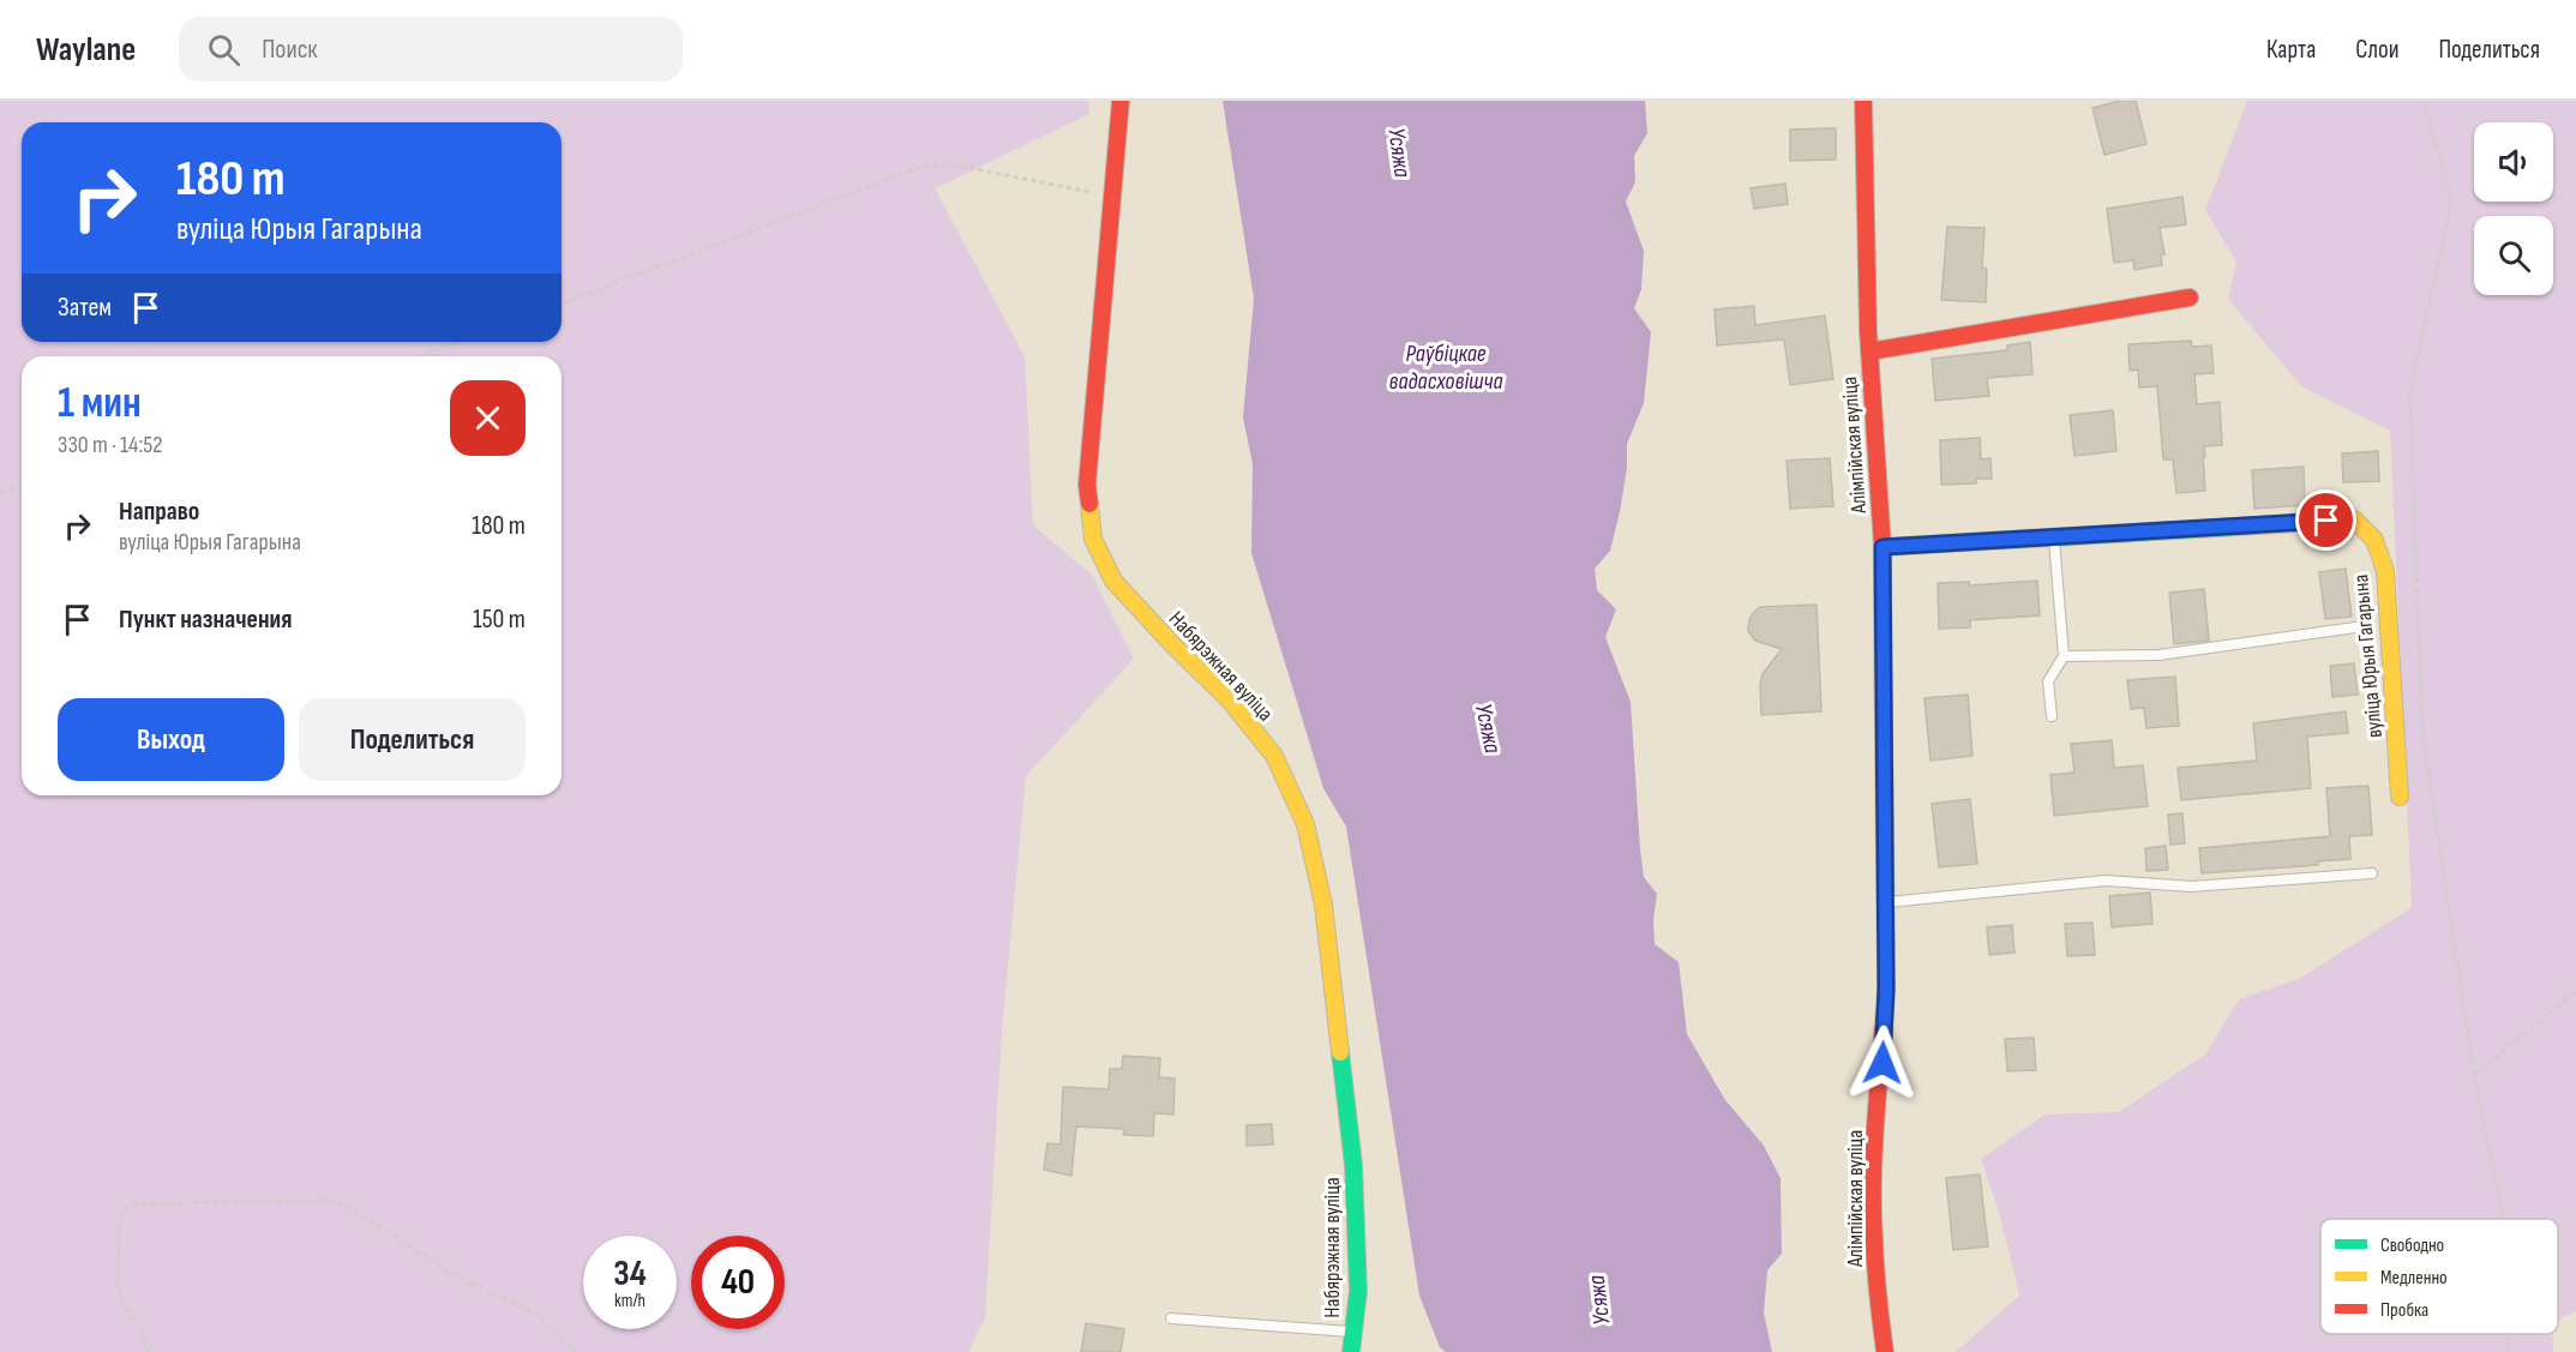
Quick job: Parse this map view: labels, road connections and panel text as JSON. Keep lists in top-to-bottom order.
{
  "streets": {
    "street": ["Алімпійская вуліца", "вуліца Юрыя Гагарына", "Набярэжная вуліца"]
  },
  "crossings": [
    ["Алімпійская вуліца", "вуліца Юрыя Гагарына"]
  ],
  "water": ["Усяжа", "Раўбіцкае вадасховішча"],
  "legend": ["Свободно", "Медленно", "Пробка"],
  "page": {
    "header": "Waylane",
    "search": "Поиск",
    "nav": ["Карта", "Слои", "Поделиться"],
    "turn": ["180 m", "вуліца Юрыя Гагарына"],
    "then": "Затем",
    "heading": ["1 мин", "330 m · 14:52"],
    "list": [
      {
        "name": "Направо",
        "note": "вуліца Юрыя Гагарына",
        "value": "180 m"
      },
      {
        "name": "Пункт назначения",
        "value": "150 m"
      }
    ],
    "buttons": ["Выход", "Поделиться"],
    "speed": "34 km/h",
    "limit": "40"
  }
}
